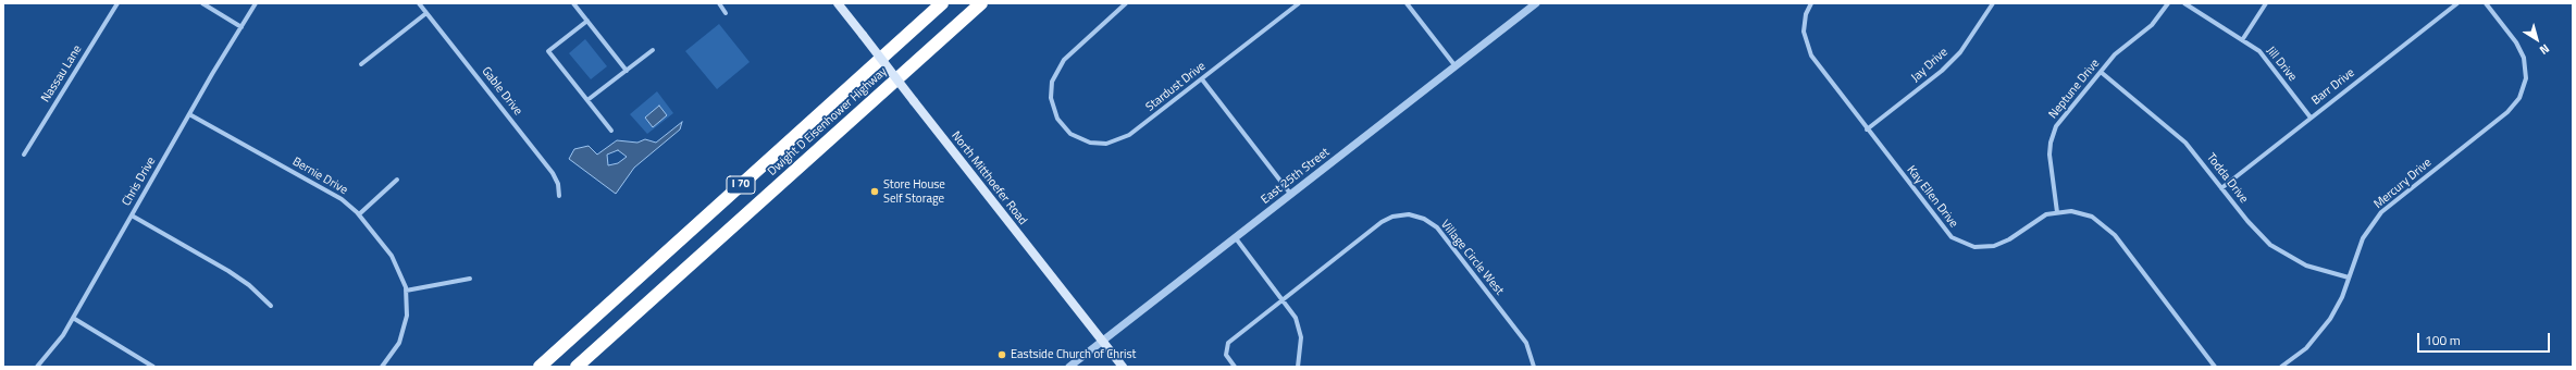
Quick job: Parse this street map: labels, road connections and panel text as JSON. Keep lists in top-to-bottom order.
{
  "streets": {
    "highway": ["Dwight D Eisenhower Highway", "I 70"],
    "main road": ["North Mitthoefer Road"],
    "street": [
      "Jill Drive",
      "Jay Drive",
      "Nassau Lane",
      "Stardust Drive",
      "Barr Drive",
      "Neptune Drive",
      "Gable Drive",
      "Bernie Drive",
      "East 25th Street",
      "Todda Drive",
      "Chris Drive",
      "Mercury Drive",
      "Kay Ellen Drive",
      "Village Circle West"
    ]
  },
  "crossings": [
    ["Jill Drive", "Barr Drive"],
    ["Jay Drive", "Kay Ellen Drive"],
    ["Barr Drive", "Todda Drive"],
    ["Neptune Drive", "Todda Drive"],
    ["Neptune Drive", "Kay Ellen Drive"],
    ["Bernie Drive", "Chris Drive"],
    ["East 25th Street", "North Mitthoefer Road"],
    ["Todda Drive", "Mercury Drive"]
  ],
  "places": ["Store House Self Storage", "Eastside Church of Christ"],
  "scale_bar": "100 m",
  "north": "bottom right"
}
